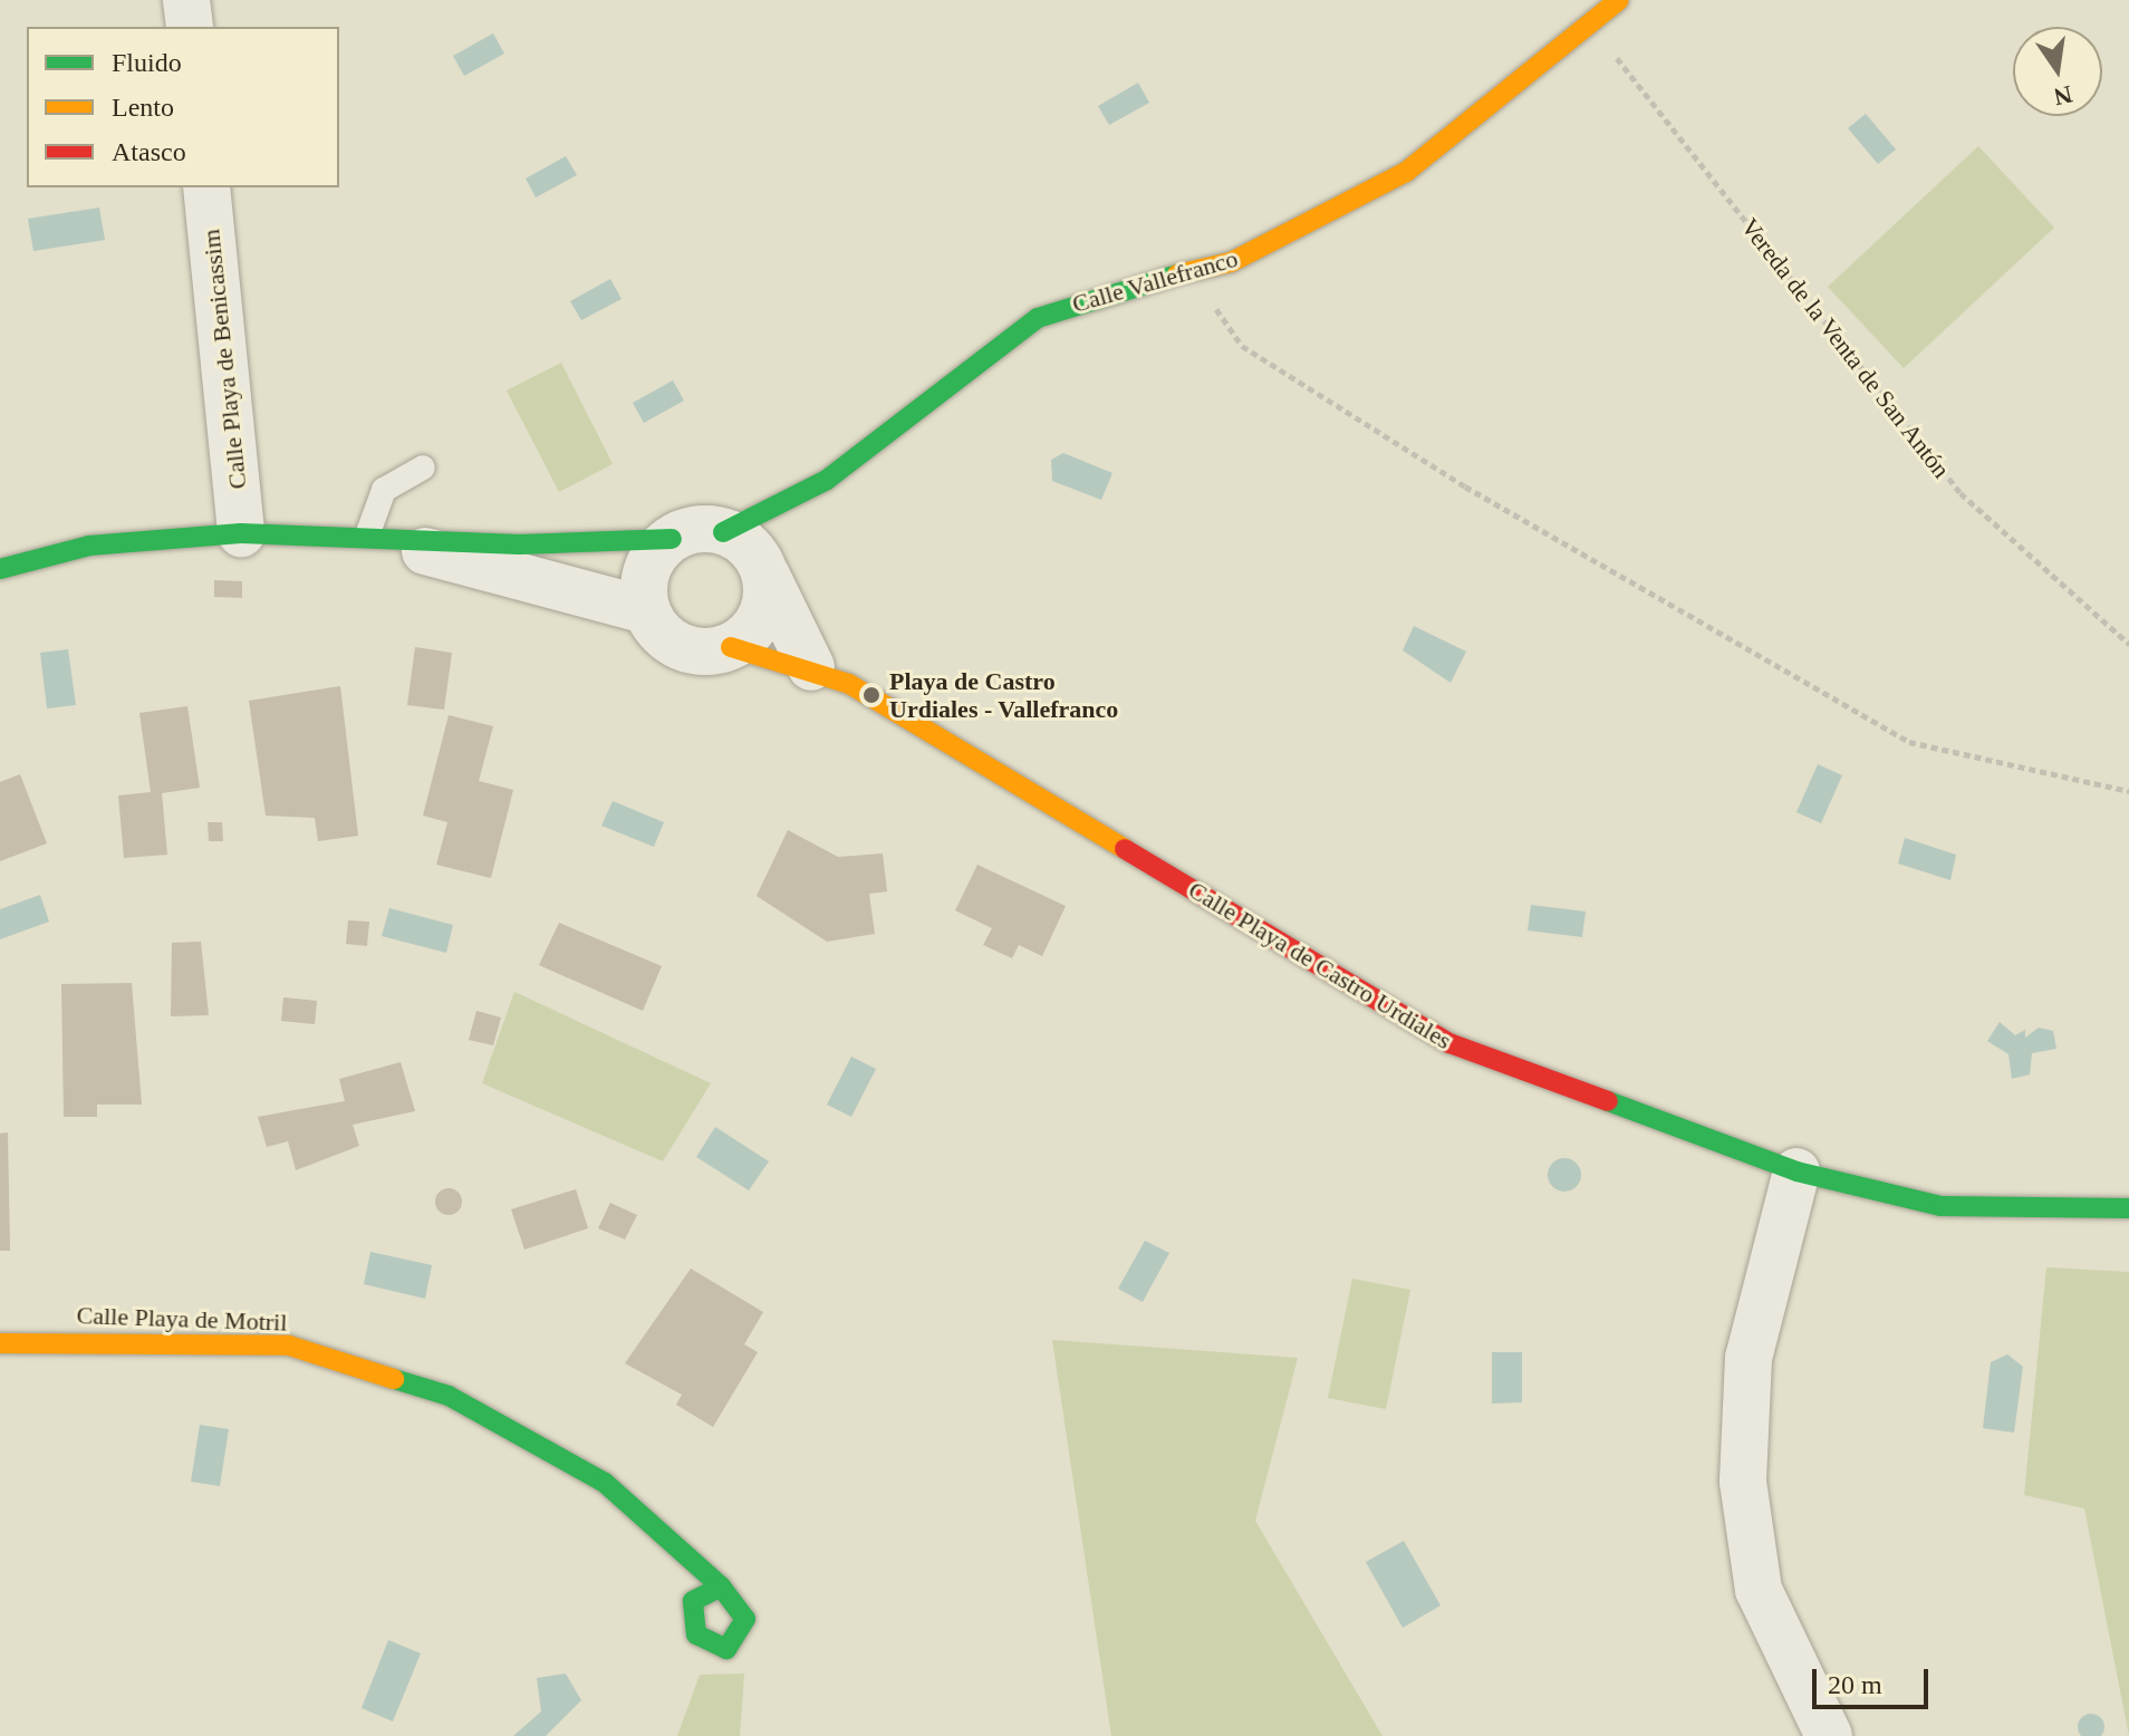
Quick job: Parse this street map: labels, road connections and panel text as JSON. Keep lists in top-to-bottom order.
{
  "streets": {
    "street": [
      "Calle Vallefranco",
      "Calle Playa de Benicassim",
      "Calle Playa de Castro Urdiales",
      "Calle Playa de Motril"
    ],
    "path": ["Vereda de la Venta de San Antón"]
  },
  "crossings": [
    ["Calle Vallefranco", "Vereda de la Venta de San Antón"],
    ["Calle Vallefranco", "Calle Playa de Castro Urdiales"]
  ],
  "places": ["Playa de Castro Urdiales - Vallefranco"],
  "legend": ["Fluido", "Lento", "Atasco"],
  "scale_bar": "20 m",
  "north": "bottom"
}
